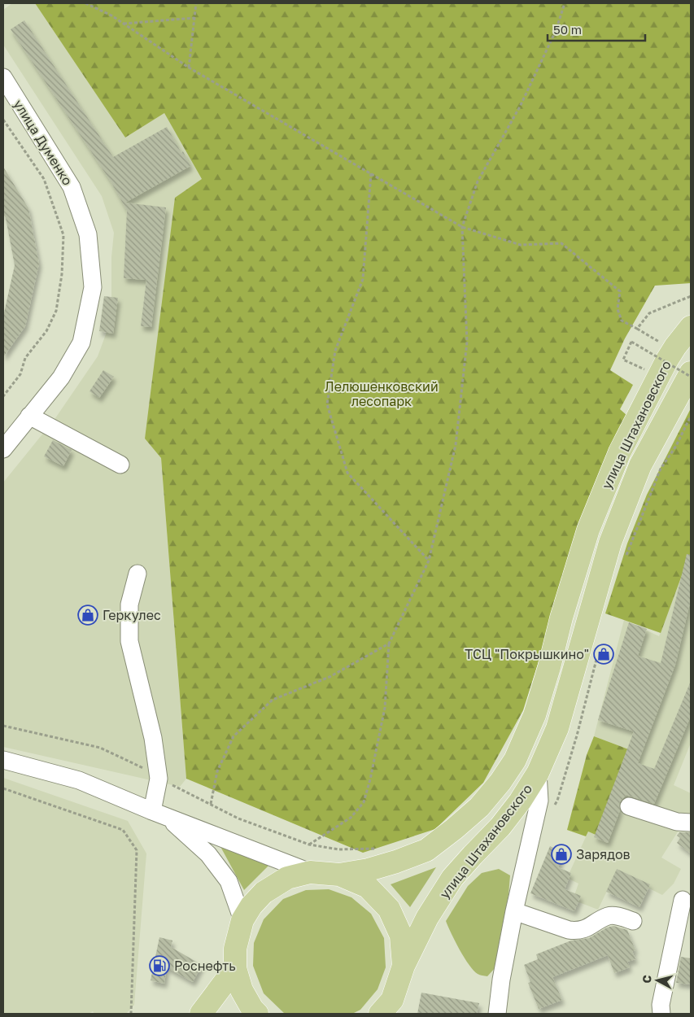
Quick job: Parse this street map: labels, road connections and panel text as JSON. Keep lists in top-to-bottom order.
{
  "streets": {
    "main road": ["улица Штахановского"],
    "street": ["улица Думенко"]
  },
  "parks": ["Лелюшенковский лесопарк"],
  "places": {
    "shop": ["Геркулес", "ТСЦ \"Покрышкино\"", "Зарядов"],
    "fuel station": ["Роснефть"]
  },
  "scale_bar": "50 m",
  "north": "left"
}
